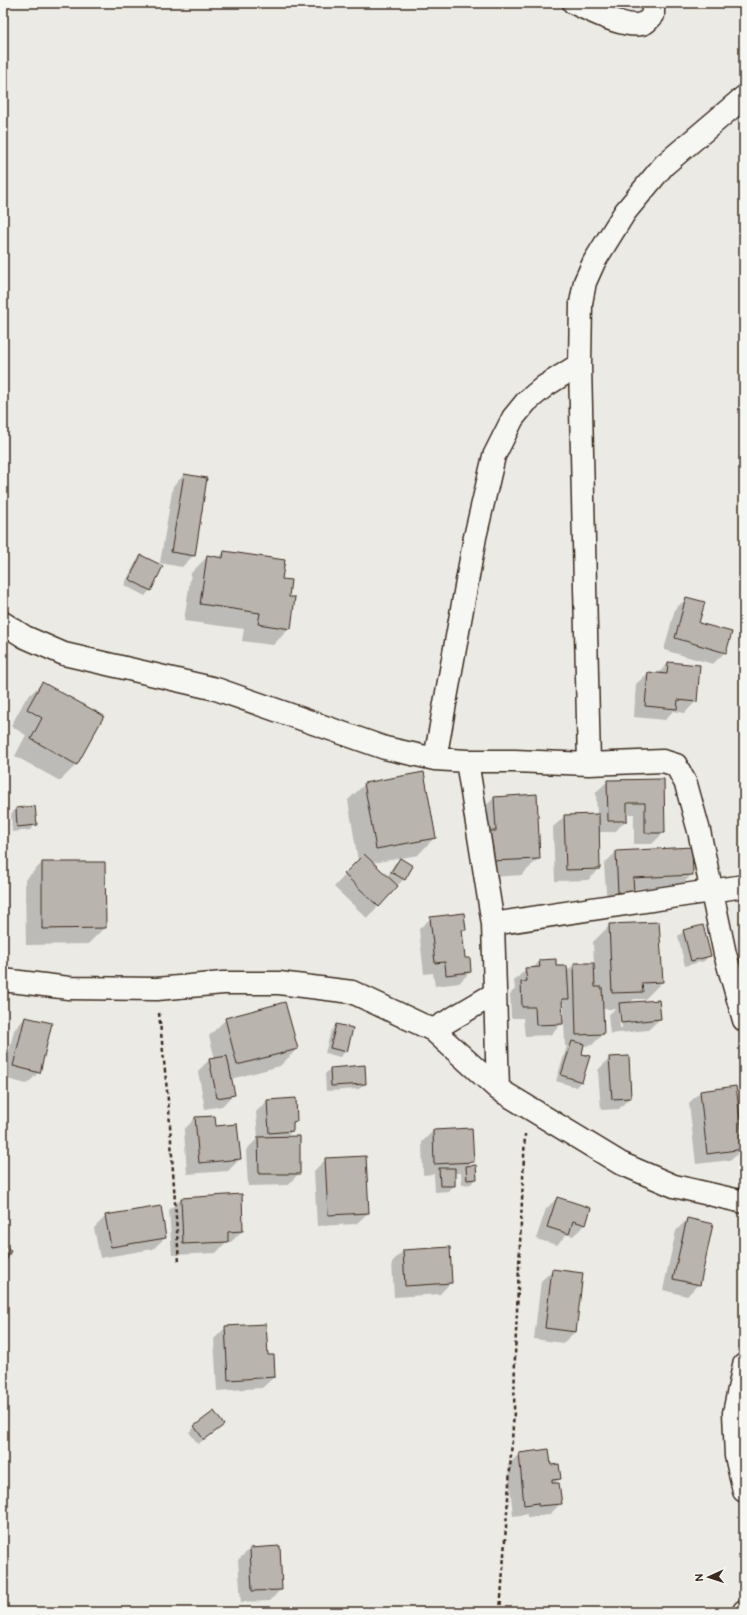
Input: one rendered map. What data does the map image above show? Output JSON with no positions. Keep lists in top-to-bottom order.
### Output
{
  "north": "left"
}
